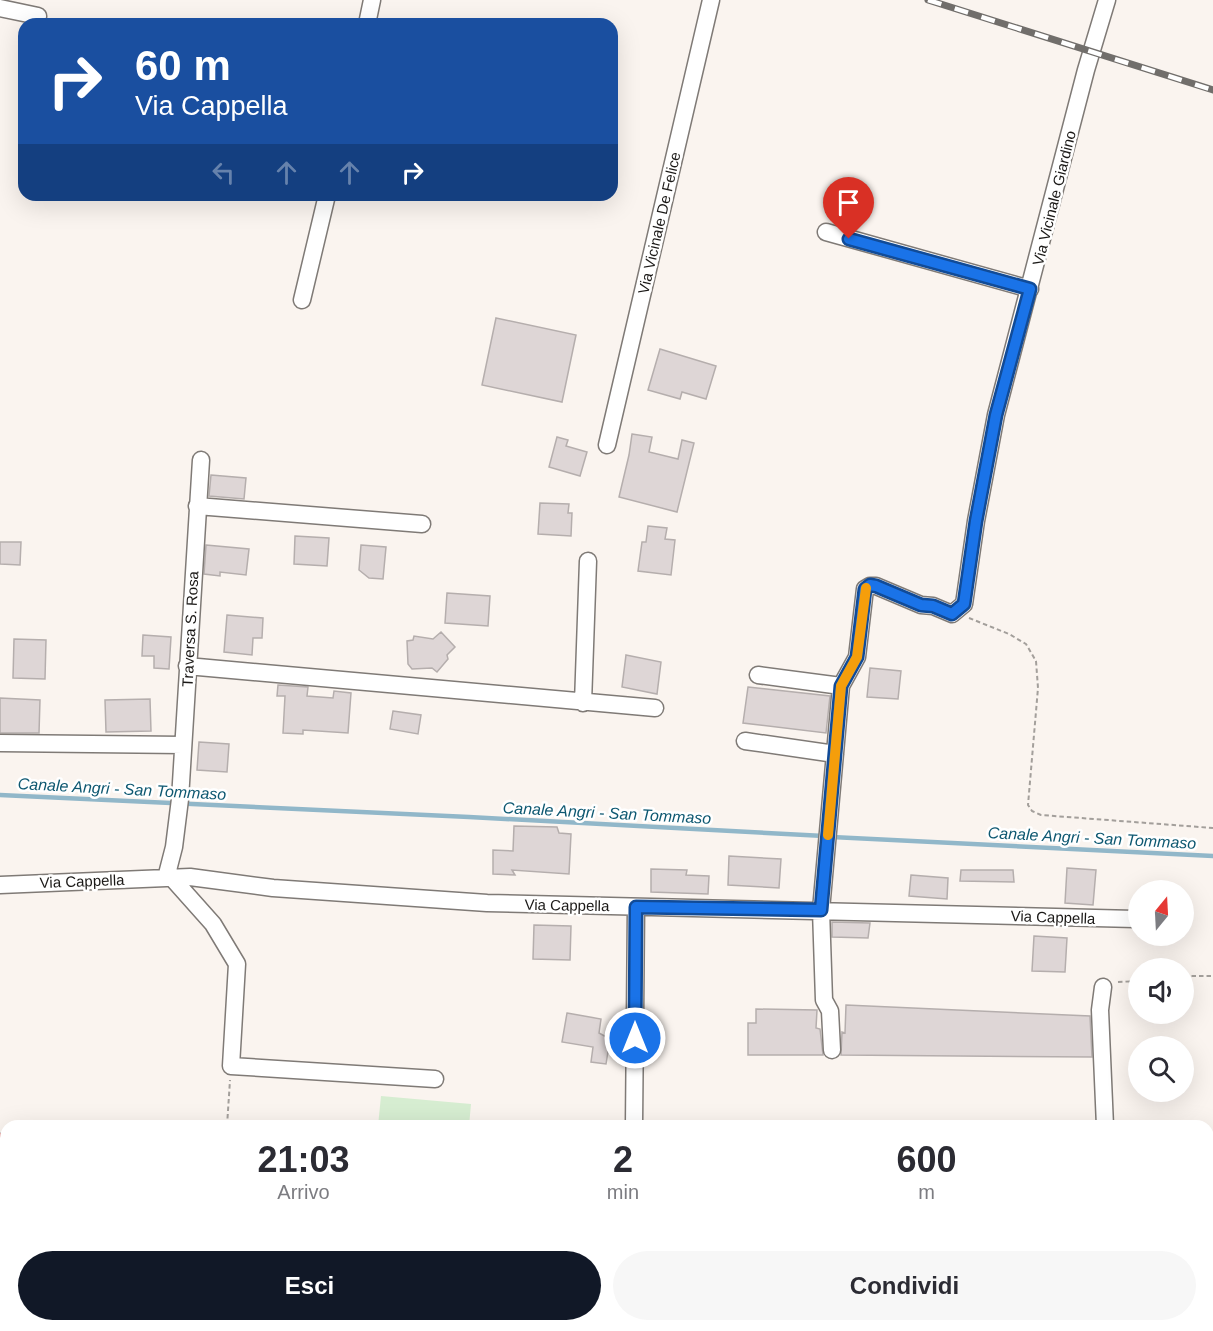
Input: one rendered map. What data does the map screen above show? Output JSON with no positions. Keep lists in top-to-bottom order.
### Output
{
  "streets": {
    "street": [
      "Via Vicinale Giardino",
      "Via Vicinale De Felice",
      "Traversa S. Rosa",
      "Via Cappella"
    ]
  },
  "crossings": [
    ["Traversa S. Rosa", "Via Cappella"]
  ],
  "water": ["Canale Angri - San Tommaso"],
  "north": "top",
  "page": {
    "turn": ["60 m", "Via Cappella"],
    "eta": [
      "21:03",
      "Arrivo",
      "2",
      "min",
      "600",
      "m"
    ],
    "buttons": ["Esci", "Condividi"]
  }
}
